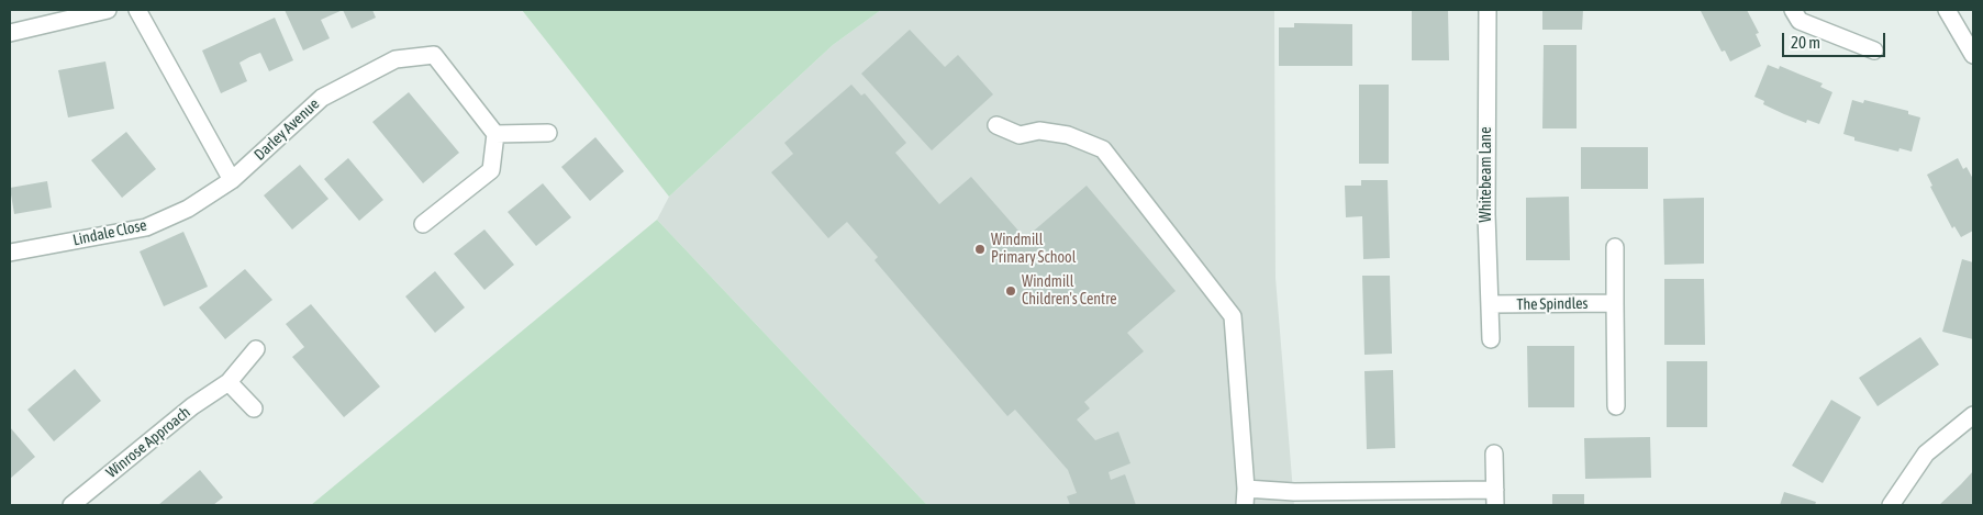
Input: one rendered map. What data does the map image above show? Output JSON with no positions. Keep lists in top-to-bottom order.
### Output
{
  "streets": {
    "street": [
      "Darley Avenue",
      "Whitebeam Lane",
      "Lindale Close",
      "The Spindles",
      "Winrose Approach"
    ]
  },
  "crossings": [
    ["Darley Avenue", "Lindale Close"],
    ["Whitebeam Lane", "The Spindles"]
  ],
  "places": ["Windmill Primary School", "Windmill Children's Centre"],
  "scale_bar": "20 m"
}
